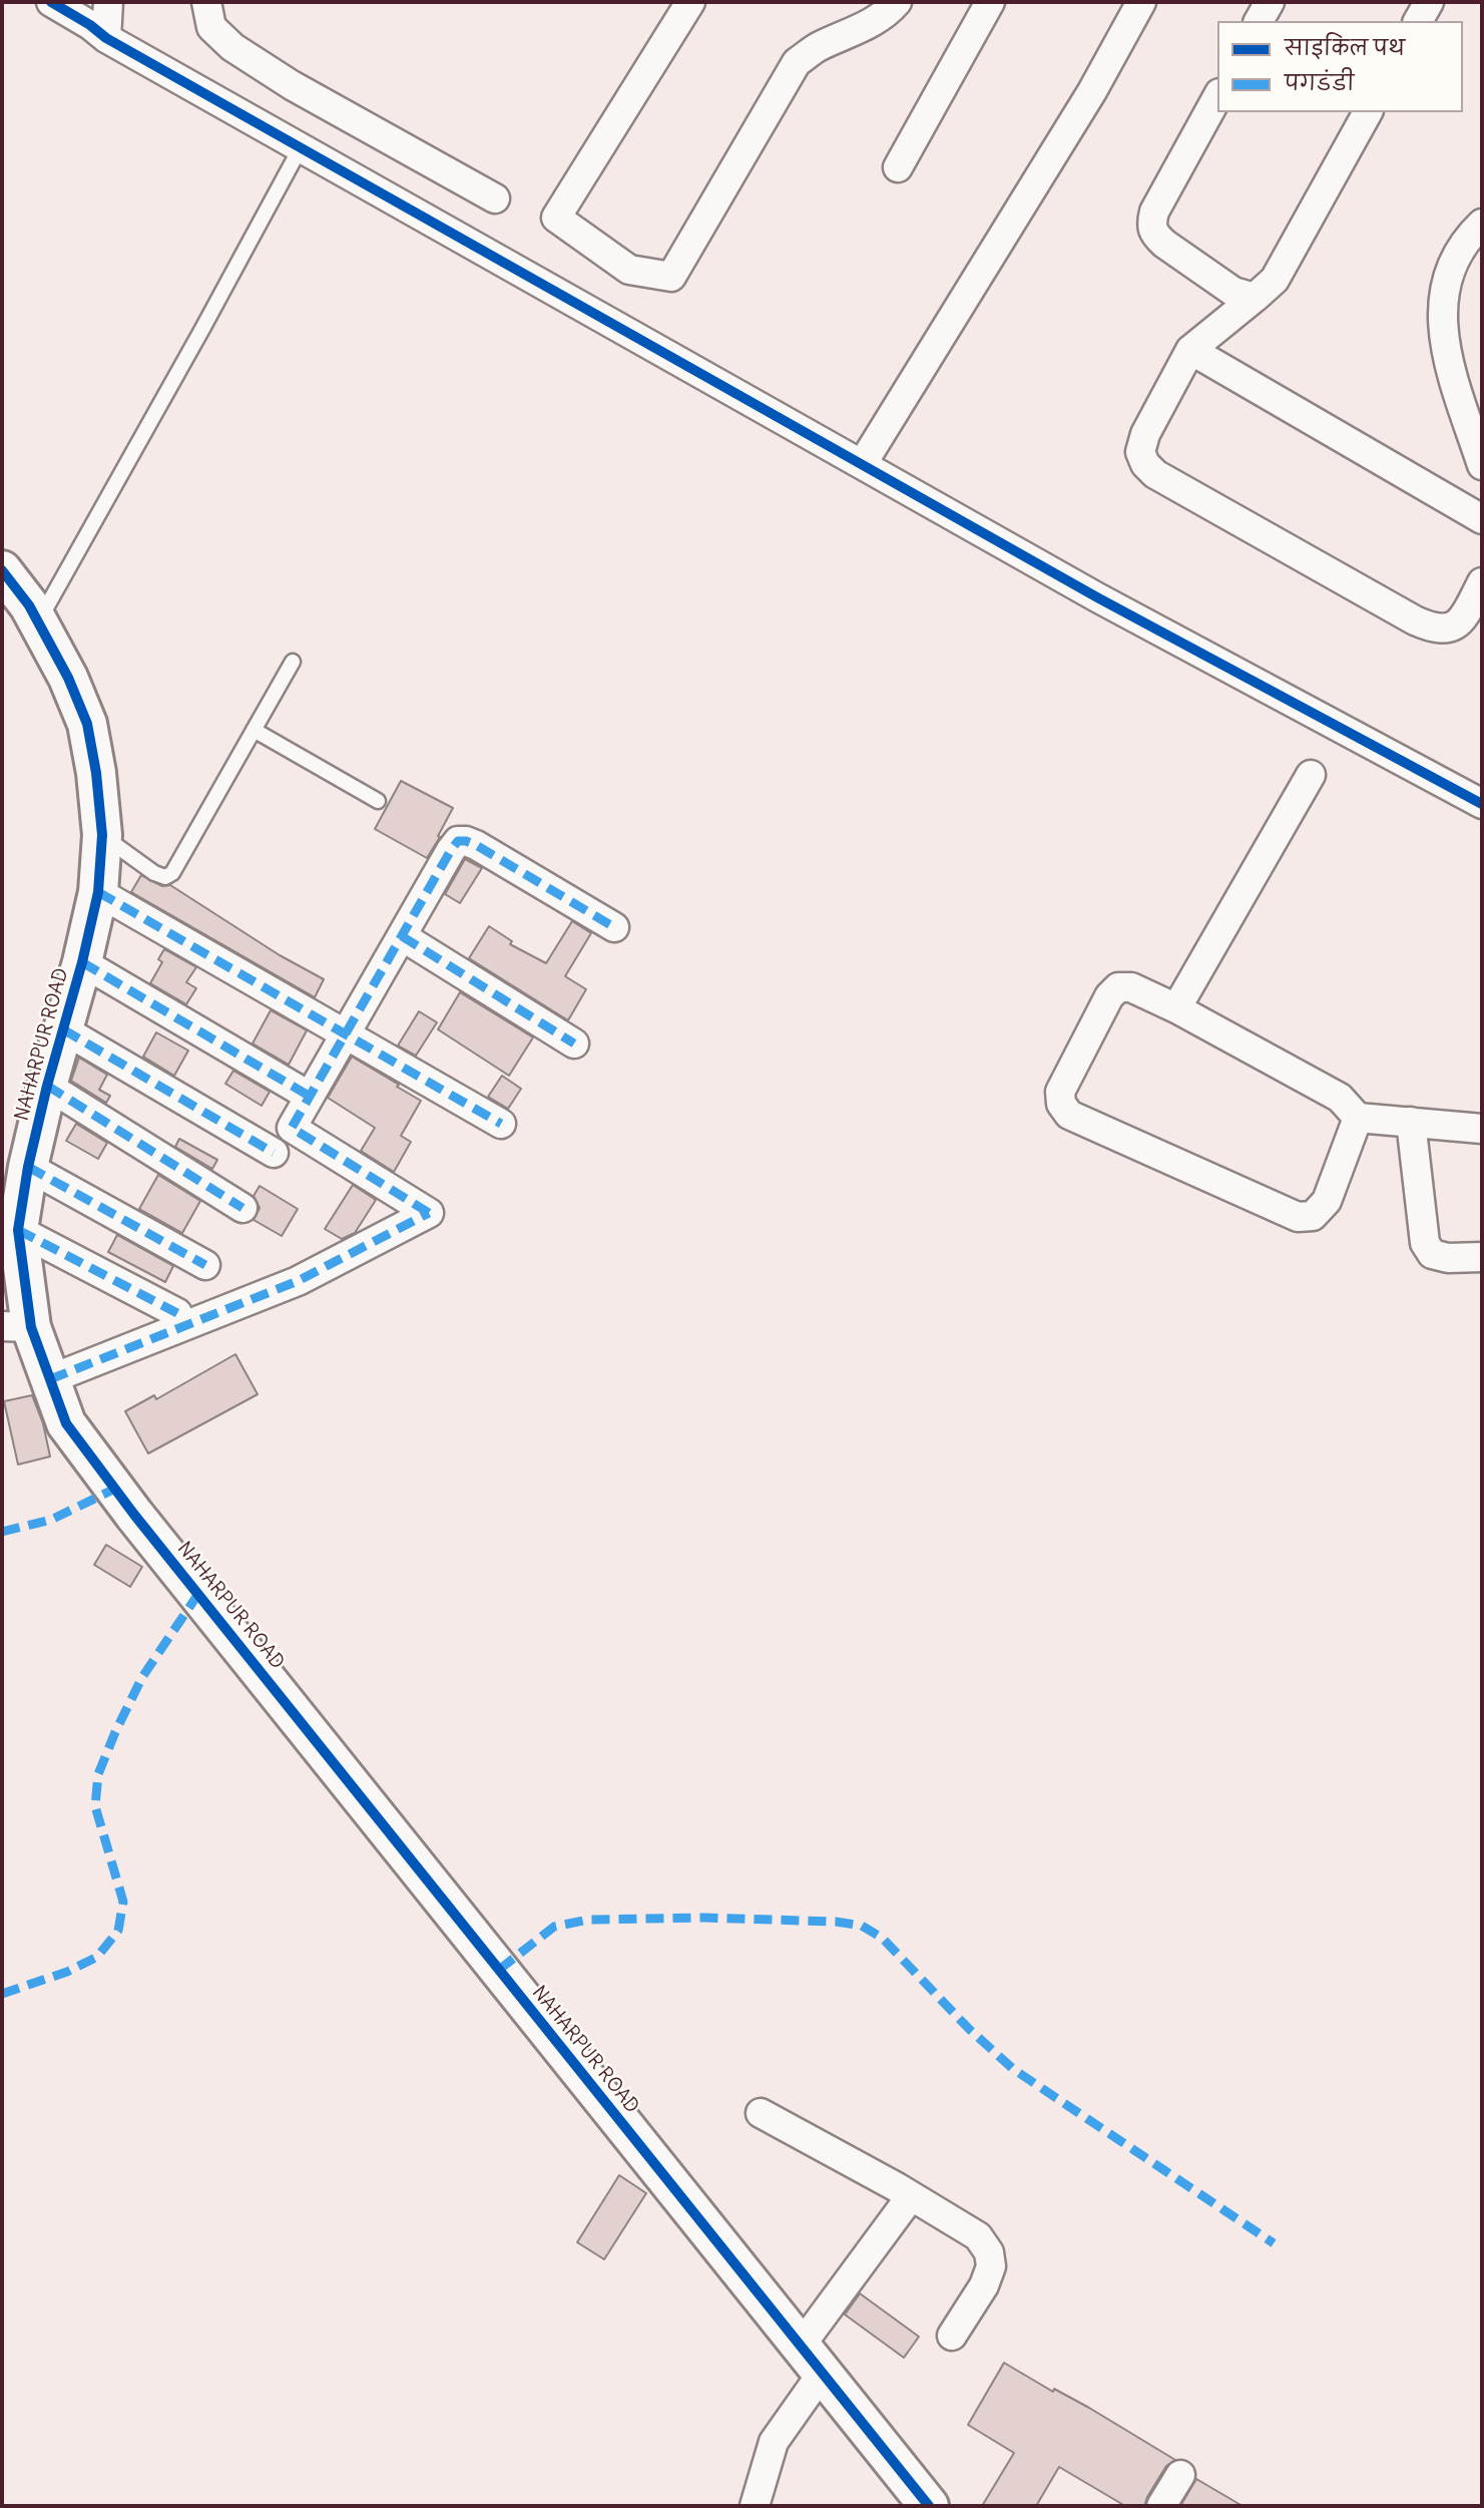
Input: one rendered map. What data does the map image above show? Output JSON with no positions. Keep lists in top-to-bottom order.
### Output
{
  "streets": {
    "street": ["NAHARPUR ROAD"]
  },
  "legend": ["साइकिल पथ", "पगडंडी"]
}
